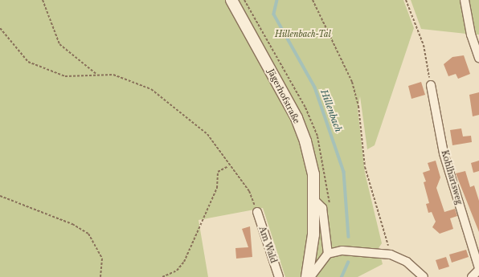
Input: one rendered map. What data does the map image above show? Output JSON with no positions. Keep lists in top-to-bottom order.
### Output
{
  "streets": {
    "main road": ["Jägerhofstraße"],
    "street": ["Kohlhartsweg", "Am Wald"]
  },
  "water": ["Hillenbach"],
  "parks": ["Hillenbach-Tal"]
}
